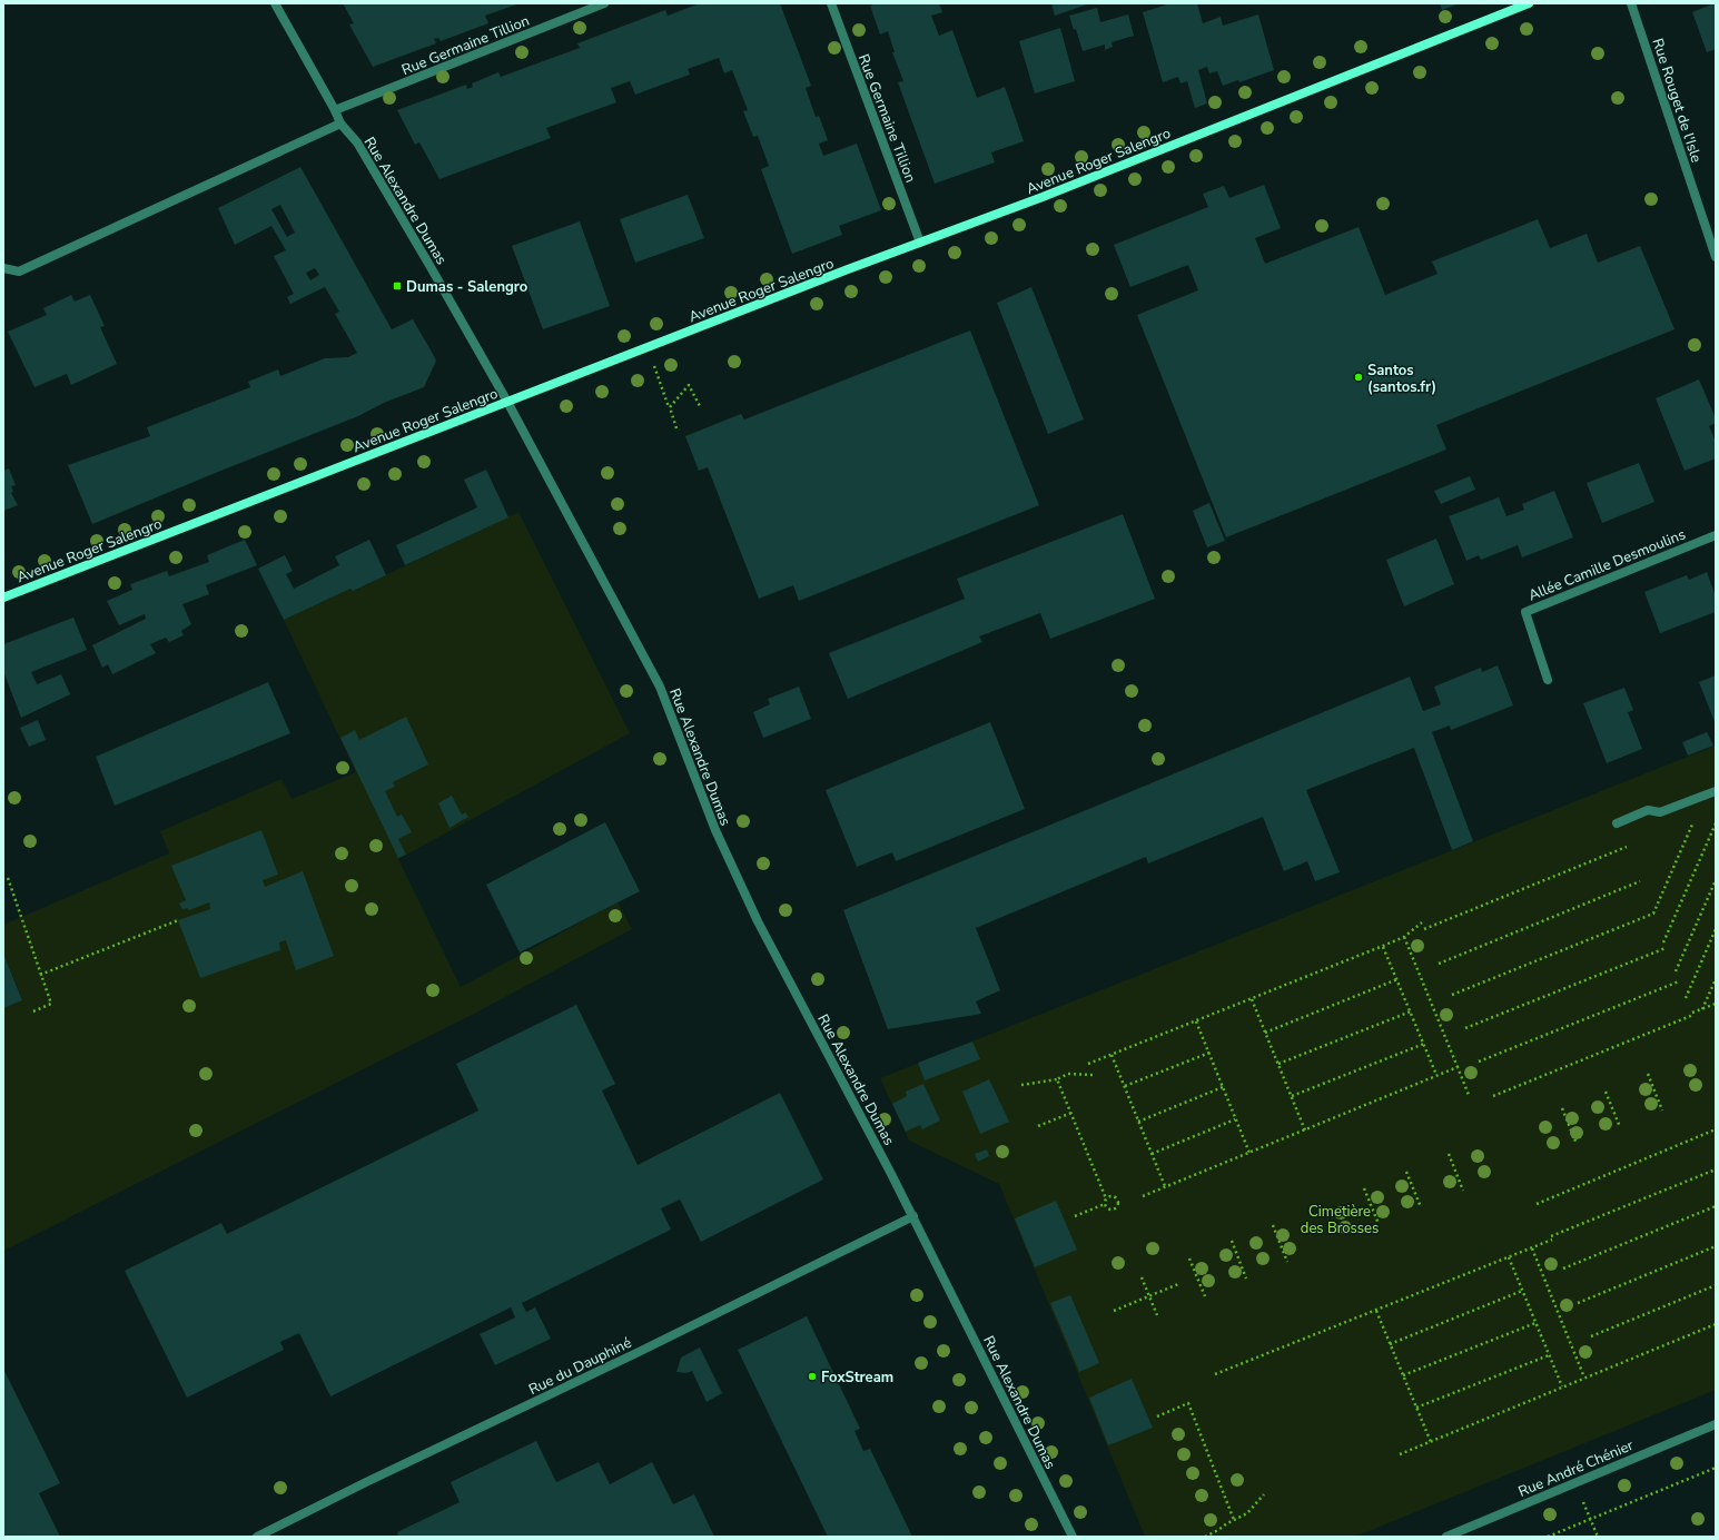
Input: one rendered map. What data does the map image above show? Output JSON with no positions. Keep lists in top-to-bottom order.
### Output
{
  "streets": {
    "street": [
      "Rue Germaine Tillion",
      "Rue Rouget de l'Isle",
      "Avenue Roger Salengro",
      "Rue Alexandre Dumas",
      "Allée Camille Desmoulins",
      "Rue du Dauphiné",
      "Rue André Chénier"
    ]
  },
  "crossings": [
    ["Rue Germaine Tillion", "Avenue Roger Salengro"],
    ["Rue Germaine Tillion", "Rue Alexandre Dumas"],
    ["Avenue Roger Salengro", "Rue Alexandre Dumas"],
    ["Rue Alexandre Dumas", "Rue du Dauphiné"]
  ],
  "parks": ["Cimetière des Brosses"],
  "places": {
    "transit": ["Dumas - Salengro"],
    "other": ["Santos (santos.fr)", "FoxStream"]
  }
}
